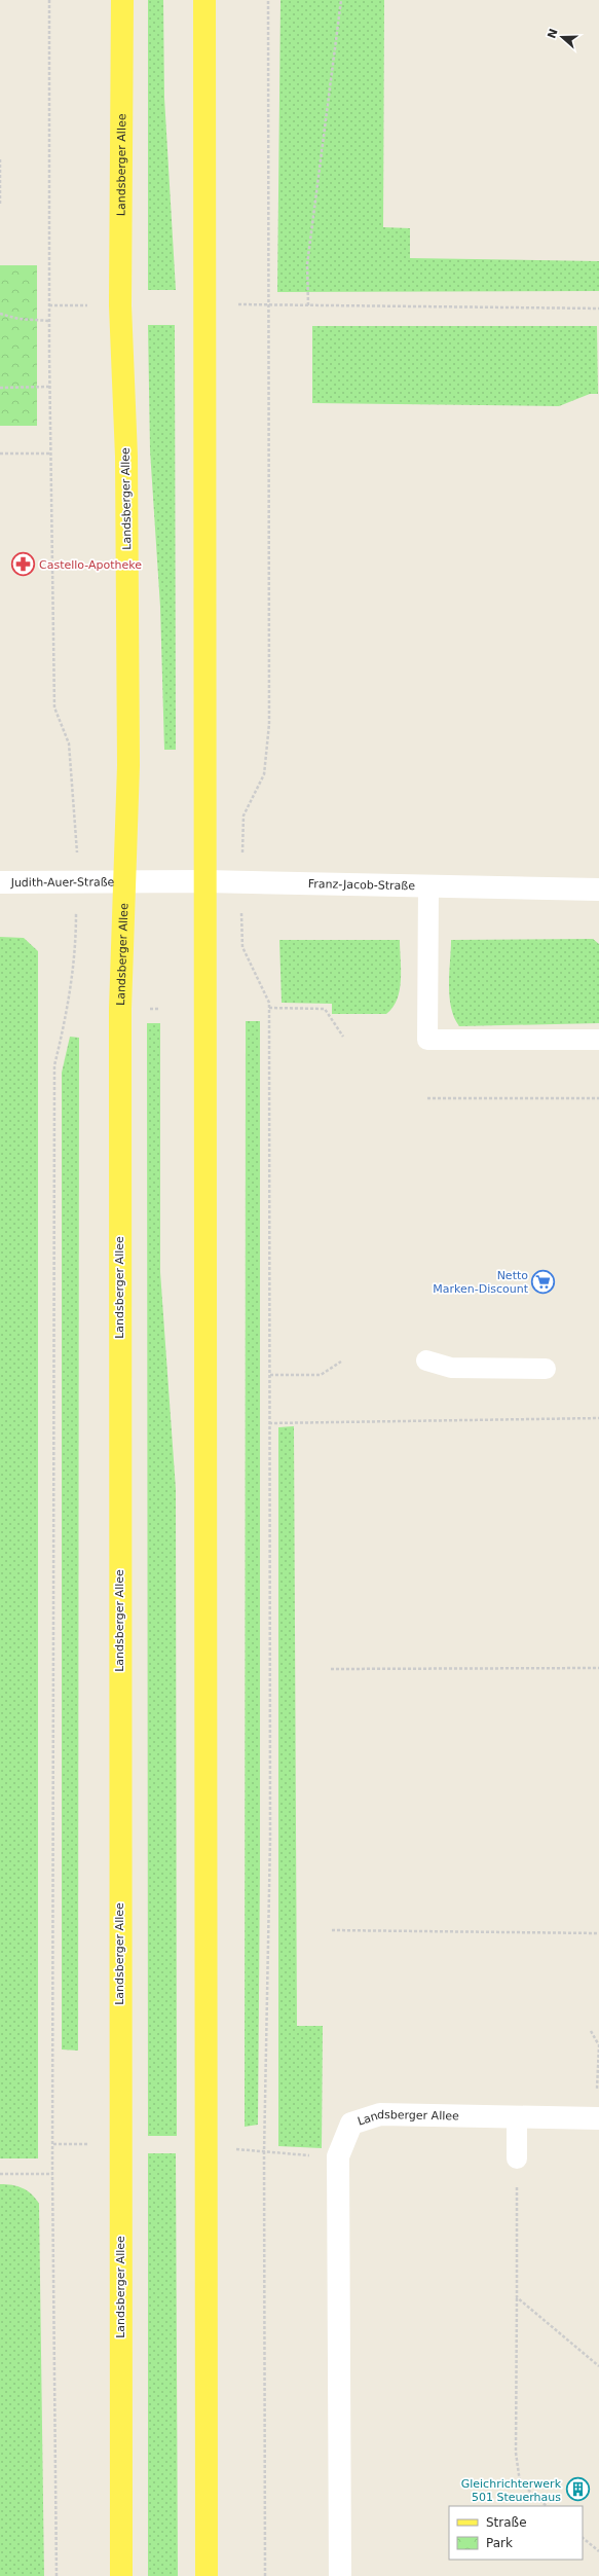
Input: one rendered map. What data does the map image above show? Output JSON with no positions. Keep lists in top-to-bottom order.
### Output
{
  "streets": {
    "main road": ["Landsberger Allee"],
    "street": ["Judith-Auer-Straße", "Franz-Jacob-Straße"]
  },
  "crossings": [
    ["Landsberger Allee", "Judith-Auer-Straße"],
    ["Landsberger Allee", "Franz-Jacob-Straße"],
    ["Judith-Auer-Straße", "Franz-Jacob-Straße"]
  ],
  "places": {
    "pharmacy": ["Castello-Apotheke"],
    "supermarket": ["Netto Marken-Discount"],
    "building": ["Gleichrichterwerk 501 Steuerhaus"]
  },
  "legend": ["Straße", "Park"],
  "north": "left"
}
